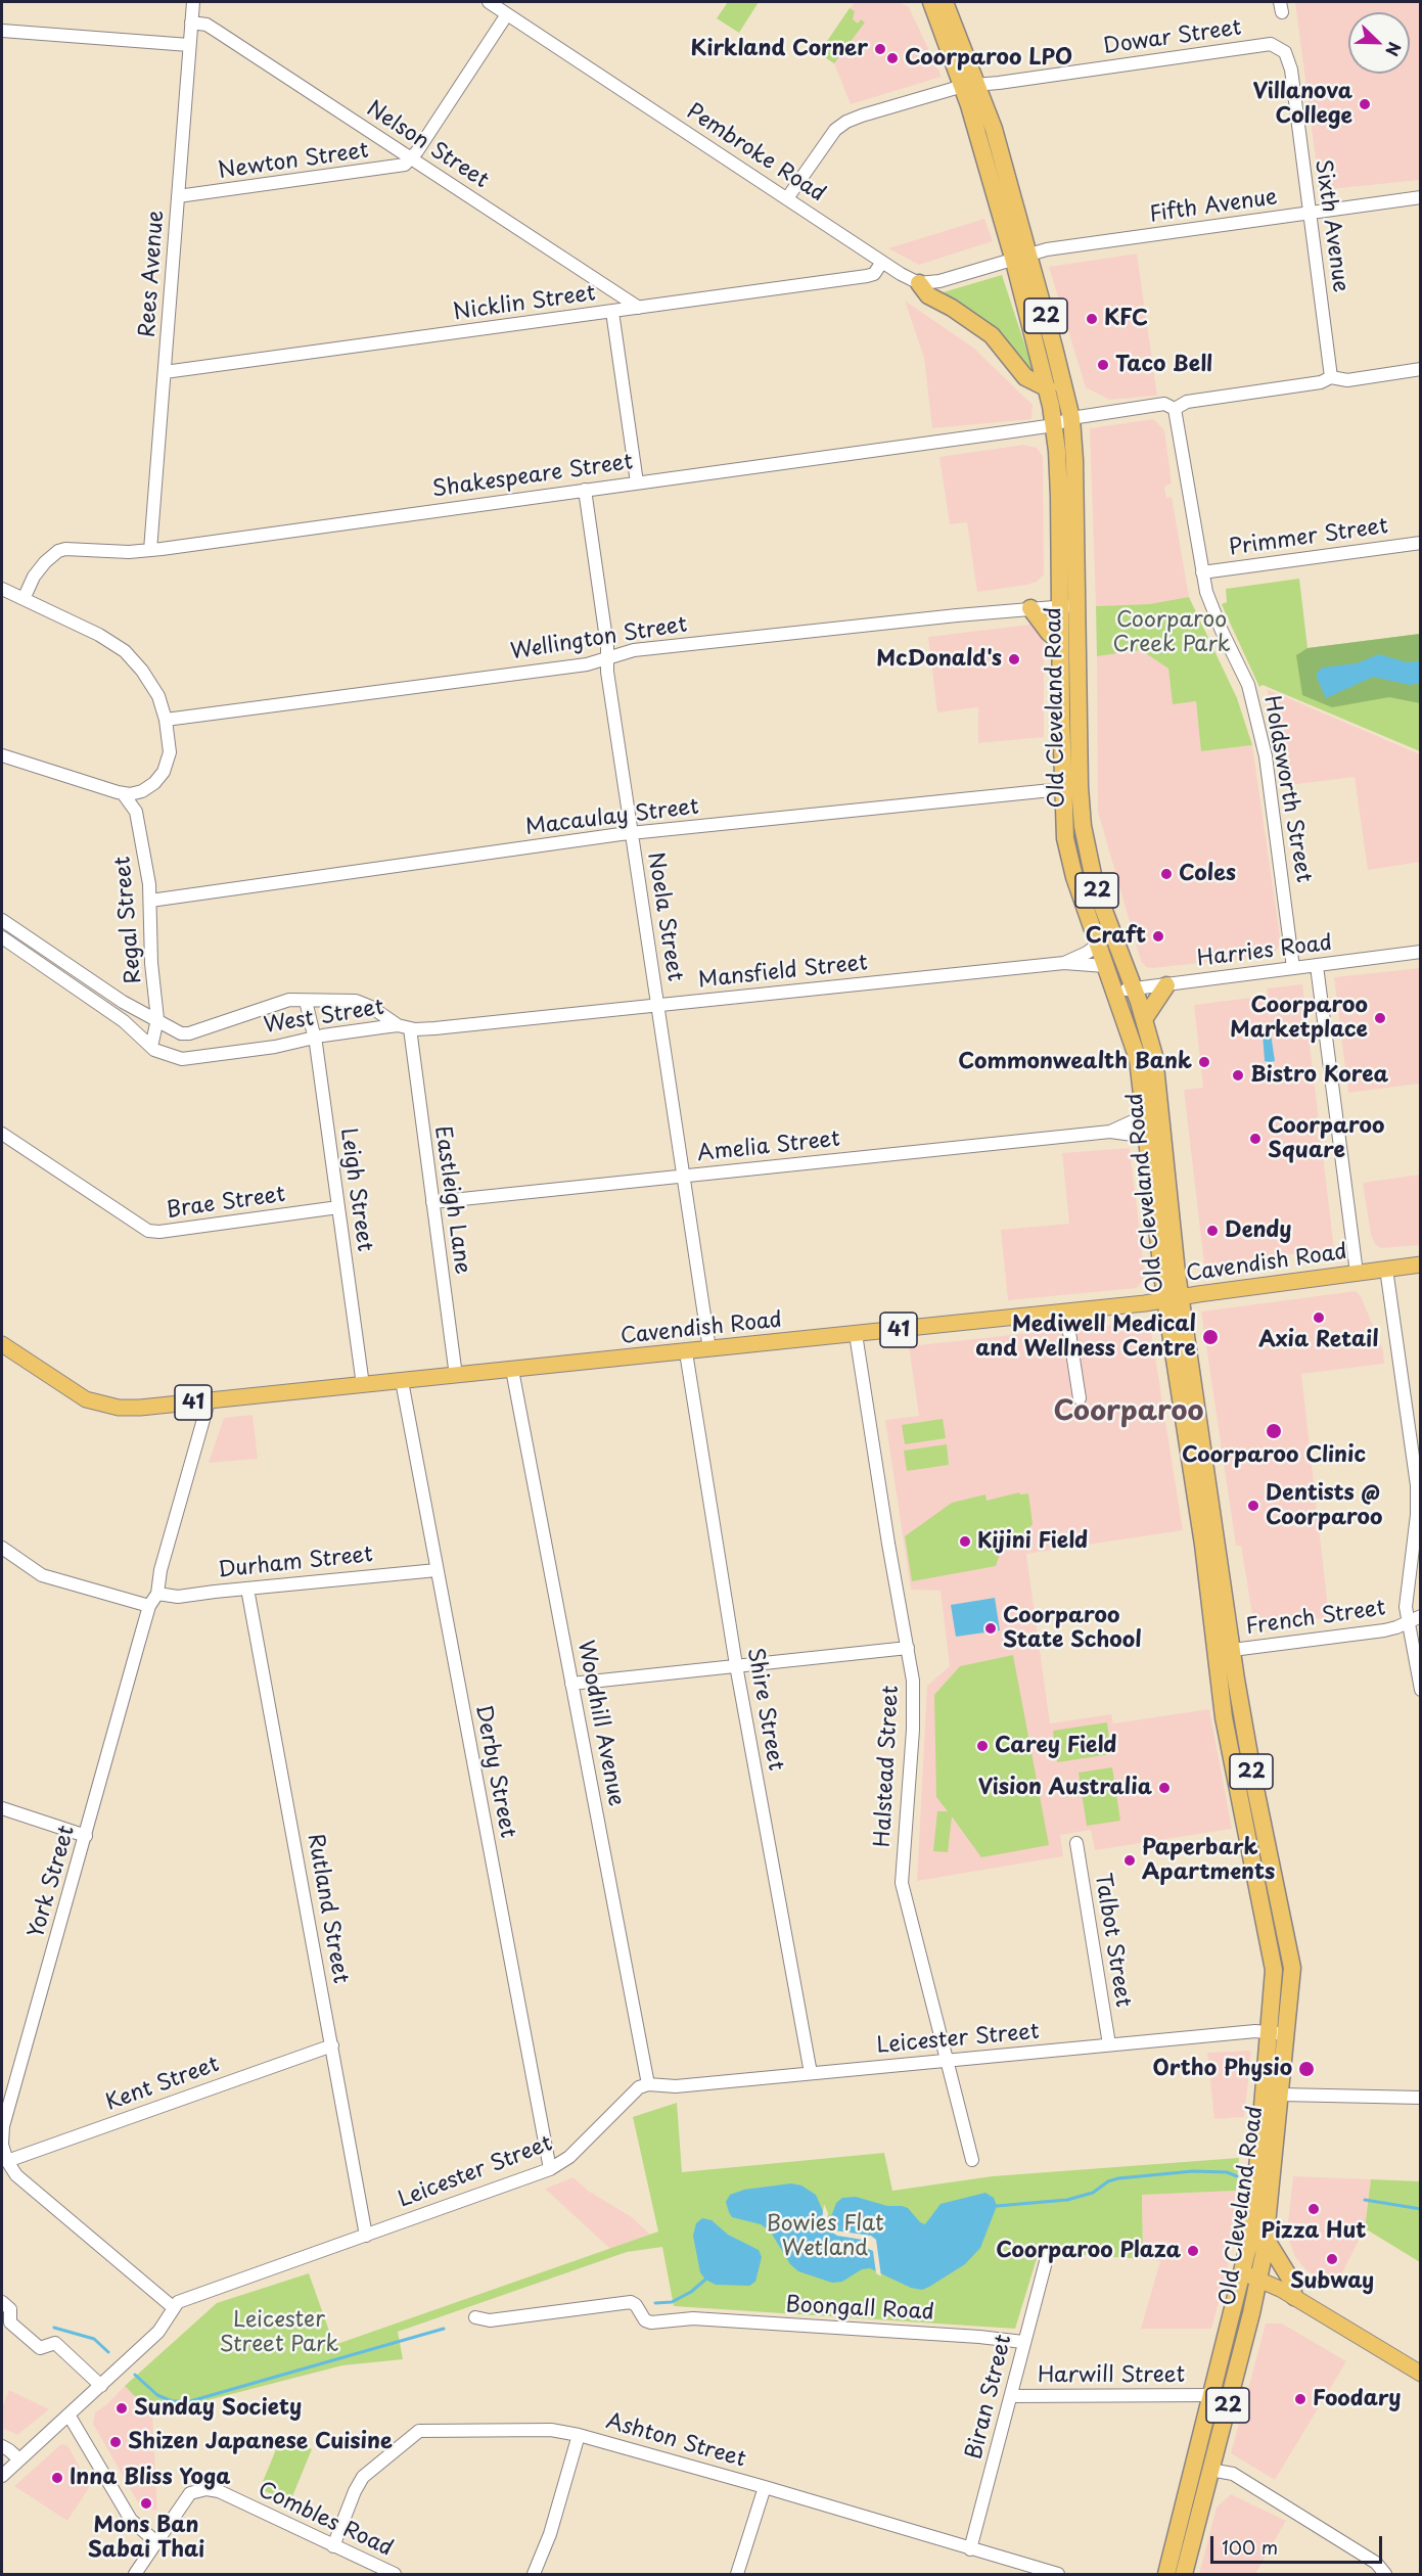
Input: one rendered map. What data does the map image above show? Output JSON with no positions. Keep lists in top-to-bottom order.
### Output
{
  "streets": {
    "highway": ["22", "Old Cleveland Road"],
    "main road": ["Cavendish Road", "41"],
    "street": [
      "Dowar Street",
      "Nelson Street",
      "Pembroke Road",
      "Newton Street",
      "Fifth Avenue",
      "Sixth Avenue",
      "Rees Avenue",
      "Nicklin Street",
      "Shakespeare Street",
      "Primmer Street",
      "Wellington Street",
      "Holdsworth Street",
      "Macaulay Street",
      "Noela Street",
      "Regal Street",
      "Harries Road",
      "Mansfield Street",
      "West Street",
      "Amelia Street",
      "Leigh Street",
      "Eastleigh Lane",
      "Brae Street",
      "Durham Street",
      "French Street",
      "Shire Street",
      "Woodhill Avenue",
      "Halstead Street",
      "Derby Street",
      "York Street",
      "Rutland Street",
      "Talbot Street",
      "Leicester Street",
      "Kent Street",
      "Boongall Road",
      "Harwill Street",
      "Biran Street",
      "Ashton Street",
      "Combles Road"
    ]
  },
  "crossings": [
    ["Dowar Street", "Pembroke Road"],
    ["Dowar Street", "Sixth Avenue"],
    ["Dowar Street", "Old Cleveland Road"],
    ["Nelson Street", "Newton Street"],
    ["Nelson Street", "Rees Avenue"],
    ["Nelson Street", "Nicklin Street"],
    ["Pembroke Road", "Nicklin Street"],
    ["Newton Street", "Rees Avenue"],
    ["Fifth Avenue", "Sixth Avenue"],
    ["Fifth Avenue", "Old Cleveland Road"],
    ["Rees Avenue", "Nicklin Street"],
    ["Rees Avenue", "Shakespeare Street"],
    ["Shakespeare Street", "Old Cleveland Road"],
    ["Shakespeare Street", "Holdsworth Street"],
    ["Shakespeare Street", "Noela Street"],
    ["Primmer Street", "Holdsworth Street"],
    ["Wellington Street", "Old Cleveland Road"],
    ["Wellington Street", "Noela Street"],
    ["Old Cleveland Road", "Macaulay Street"],
    ["Old Cleveland Road", "Harries Road"],
    ["Old Cleveland Road", "Mansfield Street"],
    ["Old Cleveland Road", "Amelia Street"],
    ["Old Cleveland Road", "Cavendish Road"],
    ["Old Cleveland Road", "French Street"],
    ["Old Cleveland Road", "Leicester Street"],
    ["Old Cleveland Road", "Harwill Street"],
    ["Holdsworth Street", "Harries Road"],
    ["Macaulay Street", "Noela Street"],
    ["Macaulay Street", "Regal Street"],
    ["Noela Street", "Mansfield Street"],
    ["Noela Street", "Amelia Street"],
    ["Noela Street", "Cavendish Road"],
    ["Regal Street", "West Street"],
    ["Mansfield Street", "West Street"],
    ["Mansfield Street", "Eastleigh Lane"],
    ["West Street", "Leigh Street"],
    ["West Street", "Eastleigh Lane"],
    ["Amelia Street", "Eastleigh Lane"],
    ["Leigh Street", "Brae Street"],
    ["Leigh Street", "Cavendish Road"],
    ["Eastleigh Lane", "Cavendish Road"],
    ["Cavendish Road", "Shire Street"],
    ["Cavendish Road", "Woodhill Avenue"],
    ["Cavendish Road", "Halstead Street"],
    ["Cavendish Road", "Derby Street"],
    ["Cavendish Road", "York Street"],
    ["Durham Street", "Derby Street"],
    ["Durham Street", "York Street"],
    ["Durham Street", "Rutland Street"],
    ["Shire Street", "Leicester Street"],
    ["Woodhill Avenue", "Leicester Street"],
    ["Halstead Street", "Leicester Street"],
    ["Derby Street", "Leicester Street"],
    ["York Street", "Kent Street"],
    ["Rutland Street", "Leicester Street"],
    ["Rutland Street", "Kent Street"],
    ["Talbot Street", "Leicester Street"],
    ["Boongall Road", "Biran Street"],
    ["Harwill Street", "Biran Street"],
    ["Biran Street", "Ashton Street"],
    ["Ashton Street", "Combles Road"]
  ],
  "districts": ["Coorparoo"],
  "parks": ["Coorparoo Creek Park", "Bowies Flat Wetland", "Leicester Street Park"],
  "places": [
    "Kirkland Corner",
    "Coorparoo LPO",
    "Villanova College",
    "KFC",
    "Taco Bell",
    "McDonald's",
    "Coles",
    "Craft",
    "Coorparoo Marketplace",
    "Commonwealth Bank",
    "Bistro Korea",
    "Coorparoo Square",
    "Dendy",
    "Axia Retail",
    "Mediwell Medical and Wellness Centre",
    "Coorparoo Clinic",
    "Dentists @ Coorparoo",
    "Kijini Field",
    "Coorparoo State School",
    "Carey Field",
    "Vision Australia",
    "Paperbark Apartments",
    "Ortho Physio",
    "Pizza Hut",
    "Coorparoo Plaza",
    "Subway",
    "Foodary",
    "Sunday Society",
    "Shizen Japanese Cuisine",
    "Inna Bliss Yoga",
    "Mons Ban Sabai Thai"
  ],
  "scale_bar": "100 m",
  "north": "bottom right"
}
